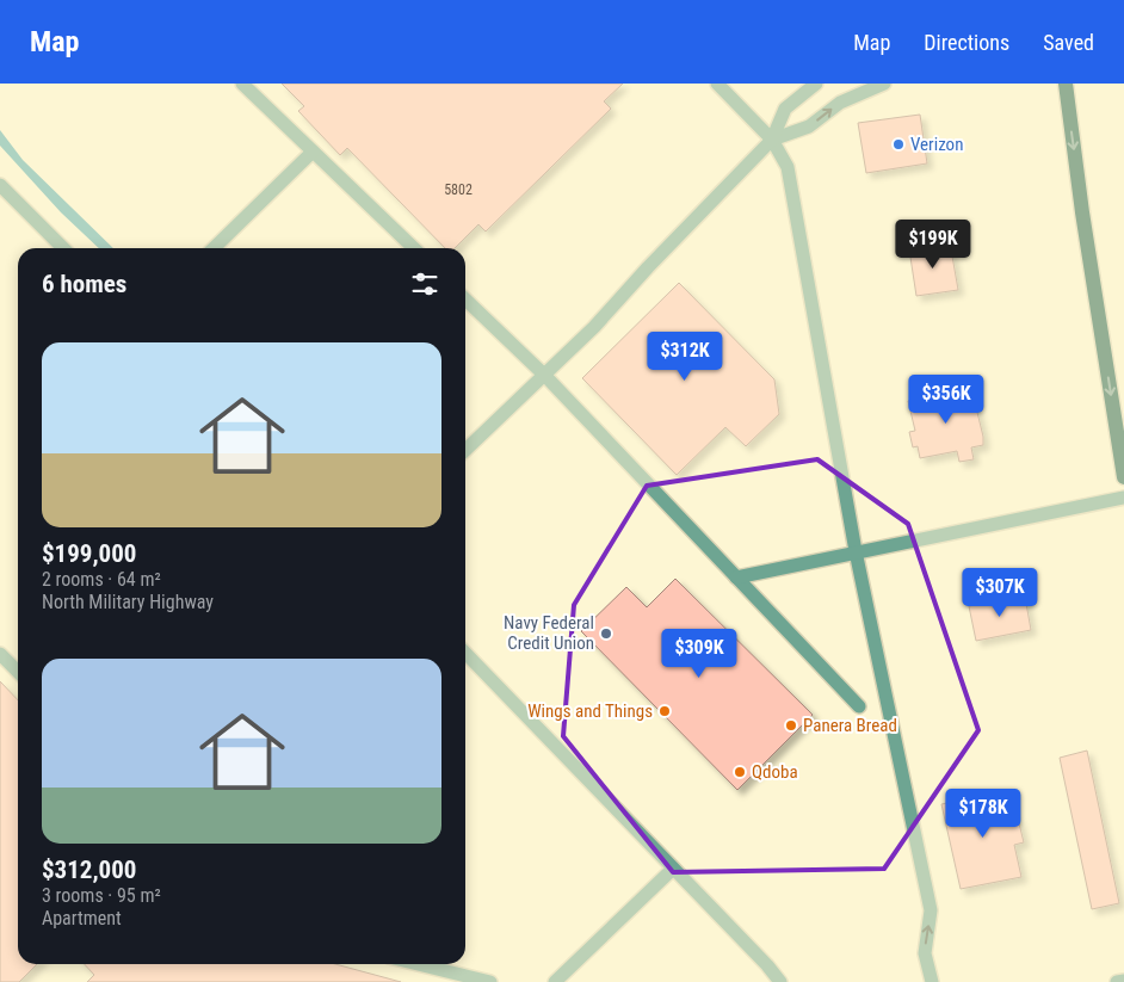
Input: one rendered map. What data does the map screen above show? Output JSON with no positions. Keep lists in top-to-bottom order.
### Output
{
  "places": [
    "Verizon",
    "Navy Federal Credit Union",
    "Wings and Things",
    "Panera Bread",
    "Qdoba"
  ],
  "house_numbers": ["5802"],
  "page": {
    "header": "Map",
    "nav": ["Map", "Directions", "Saved"],
    "price": [
      "$199K",
      "$312K",
      "$356K",
      "$307K",
      "$309K",
      "$178K"
    ],
    "heading": "6 homes",
    "list": [
      {
        "name": "$199,000",
        "note": "2 rooms · 64 m² · North Military Highway"
      },
      {
        "name": "$312,000",
        "note": "3 rooms · 95 m² · Apartment"
      }
    ]
  }
}
